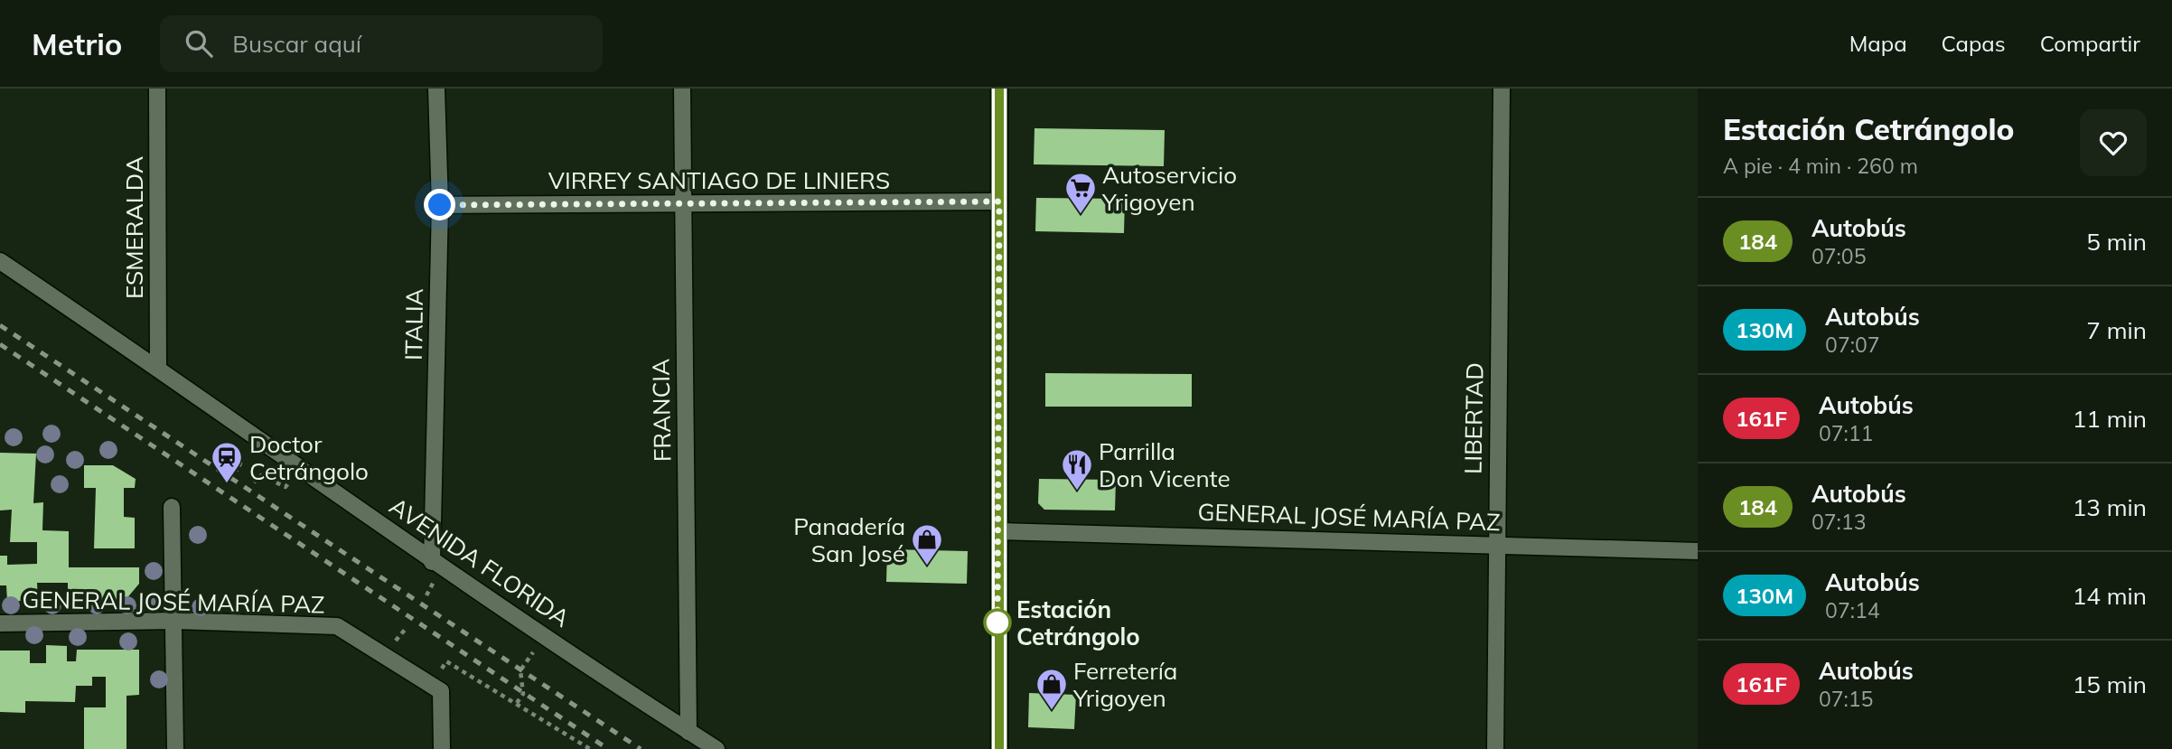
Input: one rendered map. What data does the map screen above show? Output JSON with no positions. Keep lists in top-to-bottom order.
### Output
{
  "streets": {
    "street": [
      "VIRREY SANTIAGO DE LINIERS",
      "ESMERALDA",
      "ITALIA",
      "FRANCIA",
      "LIBERTAD",
      "GENERAL JOSÉ MARÍA PAZ",
      "AVENIDA FLORIDA"
    ]
  },
  "crossings": [
    ["VIRREY SANTIAGO DE LINIERS", "ITALIA"],
    ["VIRREY SANTIAGO DE LINIERS", "FRANCIA"],
    ["ESMERALDA", "AVENIDA FLORIDA"],
    ["ITALIA", "AVENIDA FLORIDA"],
    ["FRANCIA", "AVENIDA FLORIDA"],
    ["LIBERTAD", "GENERAL JOSÉ MARÍA PAZ"]
  ],
  "places": {
    "supermarket": ["Autoservicio Yrigoyen"],
    "station": ["Doctor Cetrángolo"],
    "restaurant": ["Parrilla Don Vicente"],
    "shop": ["Panadería San José", "Ferretería Yrigoyen"],
    "other": ["Estación Cetrángolo"]
  },
  "lines": ["bus line 184"],
  "page": {
    "header": "Metrio",
    "search": "Buscar aquí",
    "nav": ["Mapa", "Capas", "Compartir"],
    "heading": ["Estación Cetrángolo", "A pie · 4 min · 260 m"],
    "list": [
      {
        "mark": "184",
        "name": "Autobús",
        "note": "07:05",
        "value": "5 min"
      },
      {
        "mark": "130M",
        "name": "Autobús",
        "note": "07:07",
        "value": "7 min"
      },
      {
        "mark": "161F",
        "name": "Autobús",
        "note": "07:11",
        "value": "11 min"
      },
      {
        "mark": "184",
        "name": "Autobús",
        "note": "07:13",
        "value": "13 min"
      },
      {
        "mark": "130M",
        "name": "Autobús",
        "note": "07:14",
        "value": "14 min"
      },
      {
        "mark": "161F",
        "name": "Autobús",
        "note": "07:15",
        "value": "15 min"
      }
    ]
  }
}
